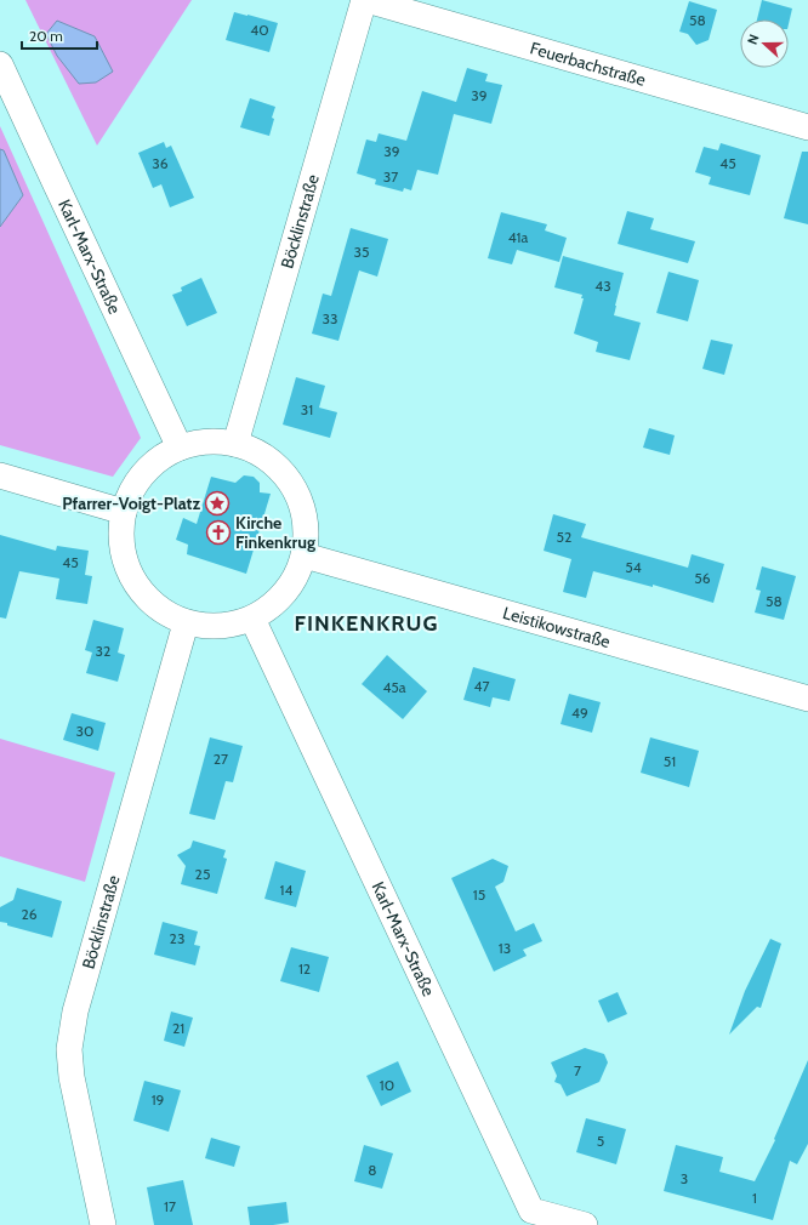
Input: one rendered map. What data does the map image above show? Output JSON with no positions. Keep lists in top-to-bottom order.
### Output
{
  "streets": {
    "street": [
      "Feuerbachstraße",
      "Böcklinstraße",
      "Karl-Marx-Straße",
      "Leistikowstraße"
    ]
  },
  "crossings": [
    ["Feuerbachstraße", "Böcklinstraße"]
  ],
  "districts": ["FINKENKRUG"],
  "places": {
    "place": ["Pfarrer-Voigt-Platz"],
    "church": ["Kirche Finkenkrug"]
  },
  "house_numbers": [
    "58",
    "40",
    "39",
    "39",
    "36",
    "45",
    "37",
    "41a",
    "35",
    "43",
    "33",
    "31",
    "52",
    "45",
    "54",
    "56",
    "58",
    "32",
    "47",
    "45a",
    "49",
    "30",
    "27",
    "51",
    "25",
    "14",
    "15",
    "26",
    "23",
    "13",
    "12",
    "21",
    "7",
    "10",
    "19",
    "5",
    "8",
    "3",
    "1",
    "17"
  ],
  "scale_bar": "20 m",
  "north": "left"
}
